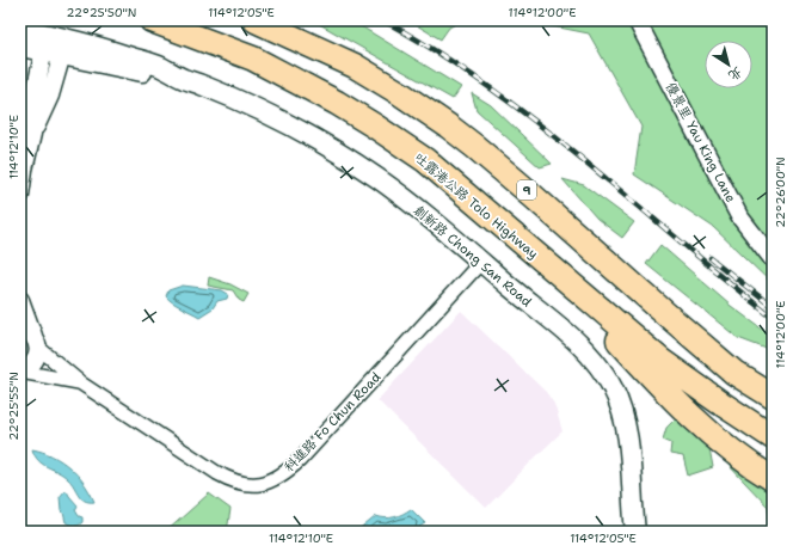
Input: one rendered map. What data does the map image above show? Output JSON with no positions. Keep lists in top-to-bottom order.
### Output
{
  "streets": {
    "highway": ["9", "吐露港公路 Tolo Highway"],
    "main road": ["創新路 Chong San Road"],
    "street": ["優景里 Yau King Lane", "科進路 Fo Chun Road"]
  },
  "crossings": [
    ["創新路 Chong San Road", "科進路 Fo Chun Road"]
  ],
  "north": "bottom right",
  "coordinates": [
    "22°25'50\"N",
    "114°12'05\"E",
    "114°12'00\"E",
    "114°12'10\"E",
    "22°26'00\"N",
    "22°25'55\"N"
  ]
}
